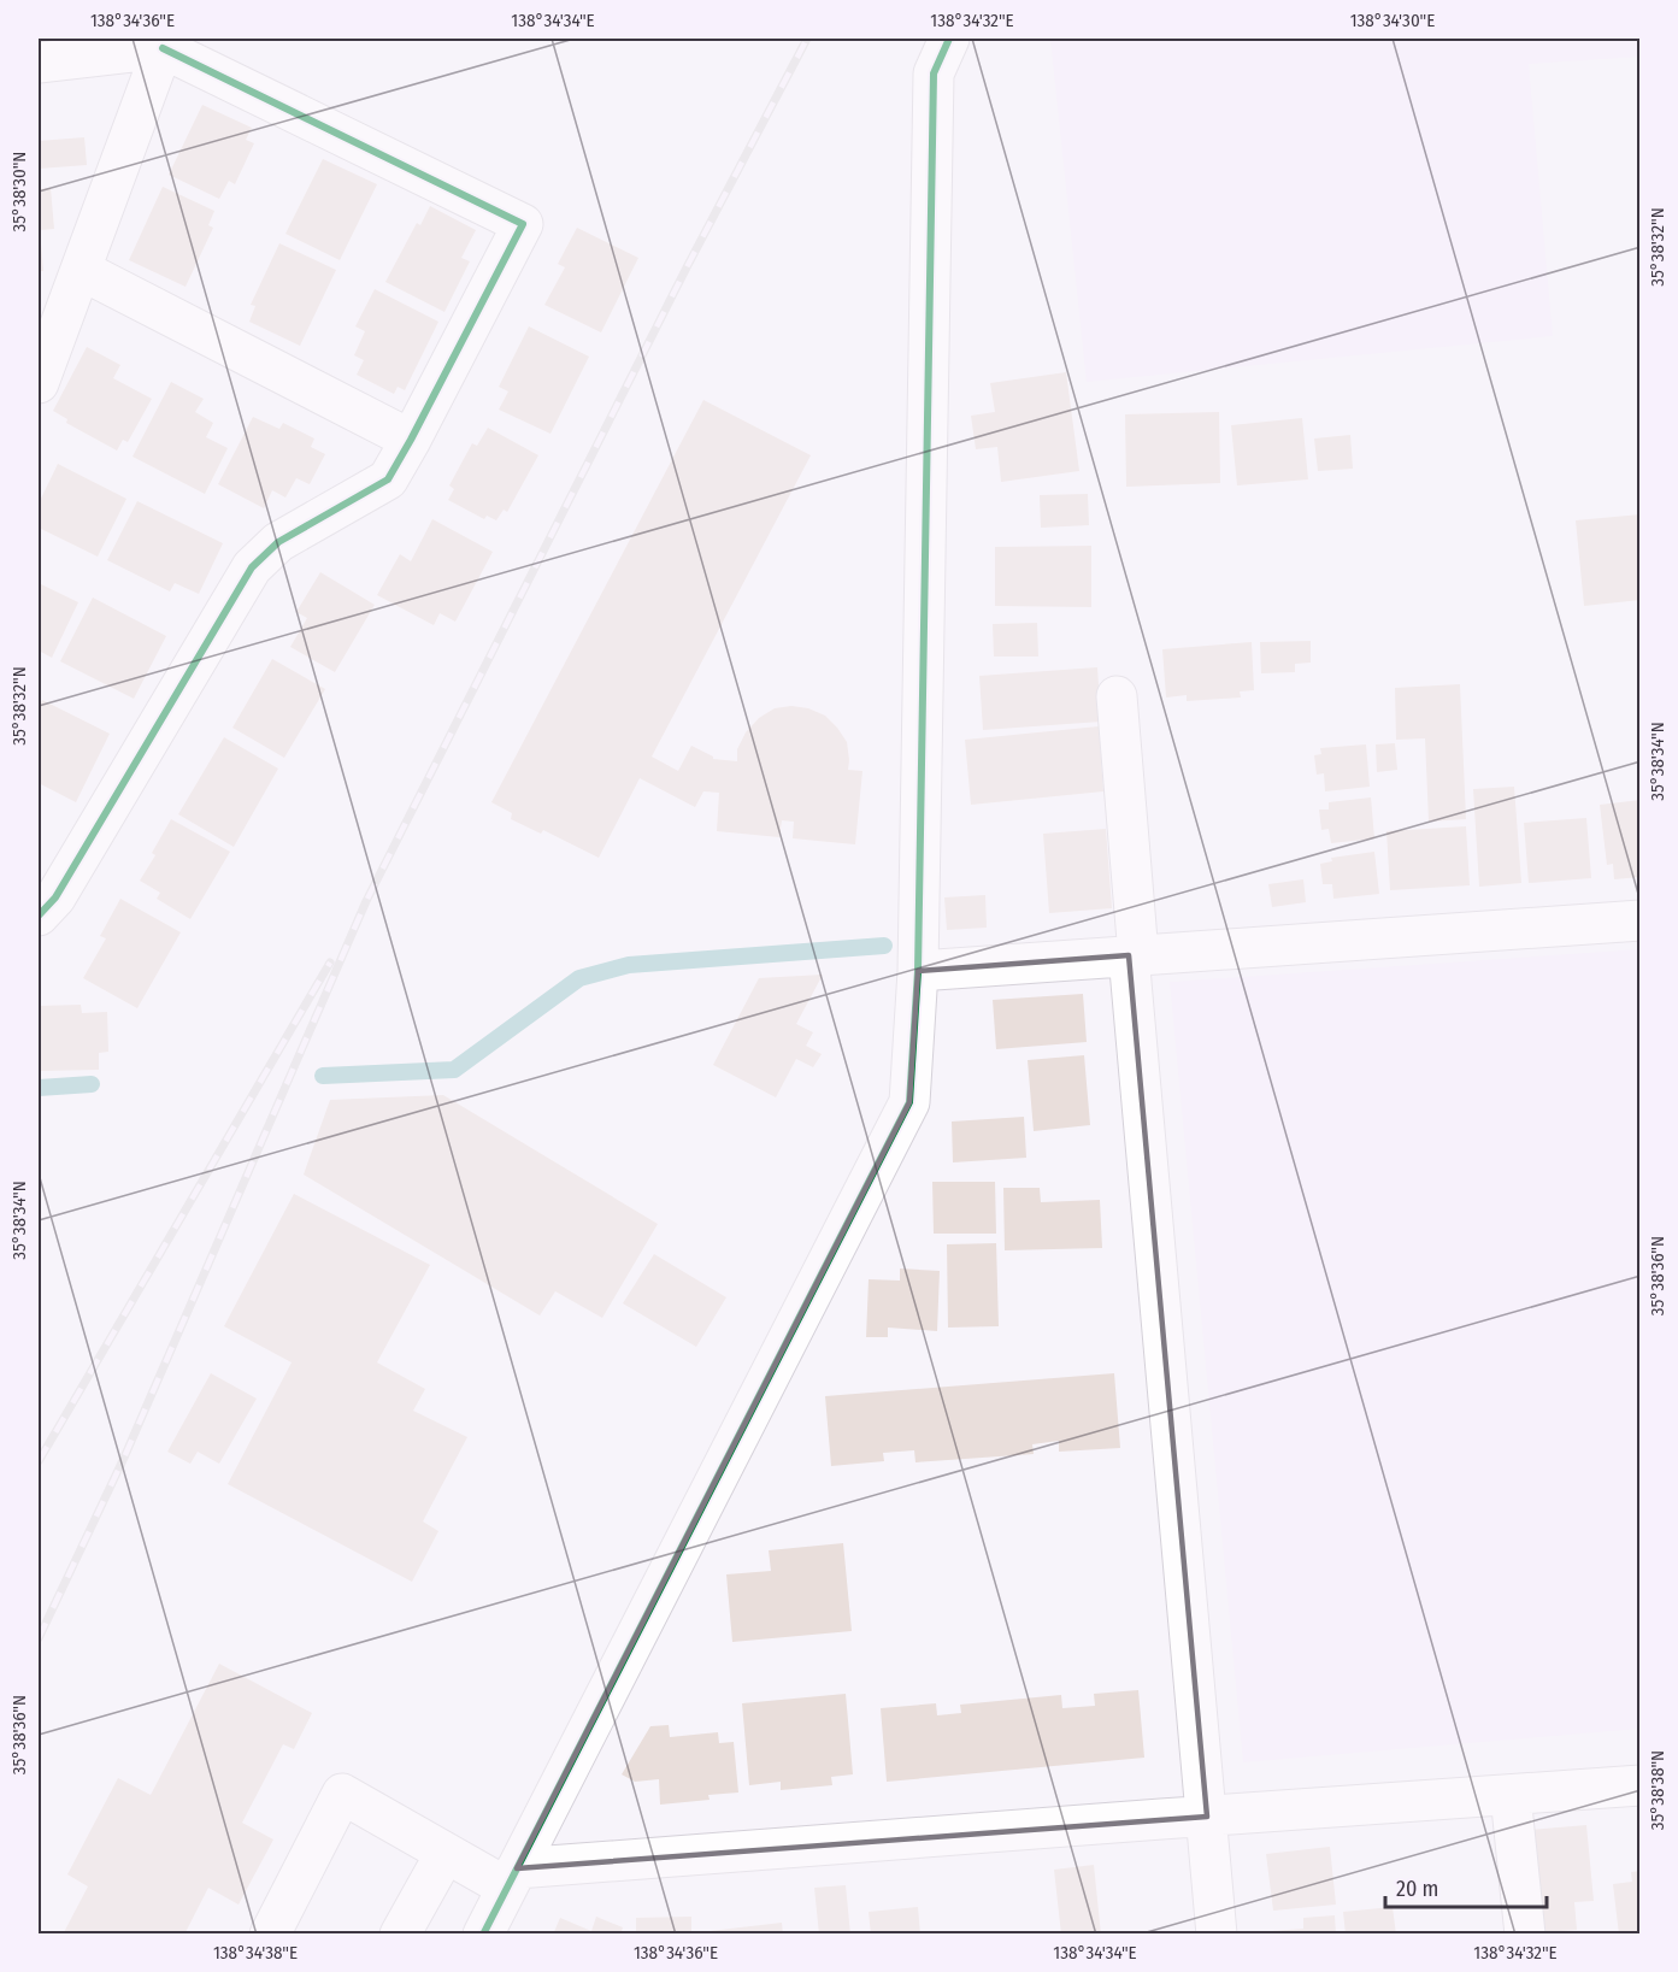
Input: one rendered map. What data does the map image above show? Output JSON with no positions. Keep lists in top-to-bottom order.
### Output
{
  "scale_bar": "20 m",
  "coordinates": [
    "138°34'36\"E",
    "138°34'34\"E",
    "138°34'32\"E",
    "138°34'30\"E",
    "35°38'30\"N",
    "35°38'32\"N",
    "35°38'34\"N",
    "35°38'36\"N",
    "35°38'38\"N",
    "138°34'38\"E"
  ]
}
